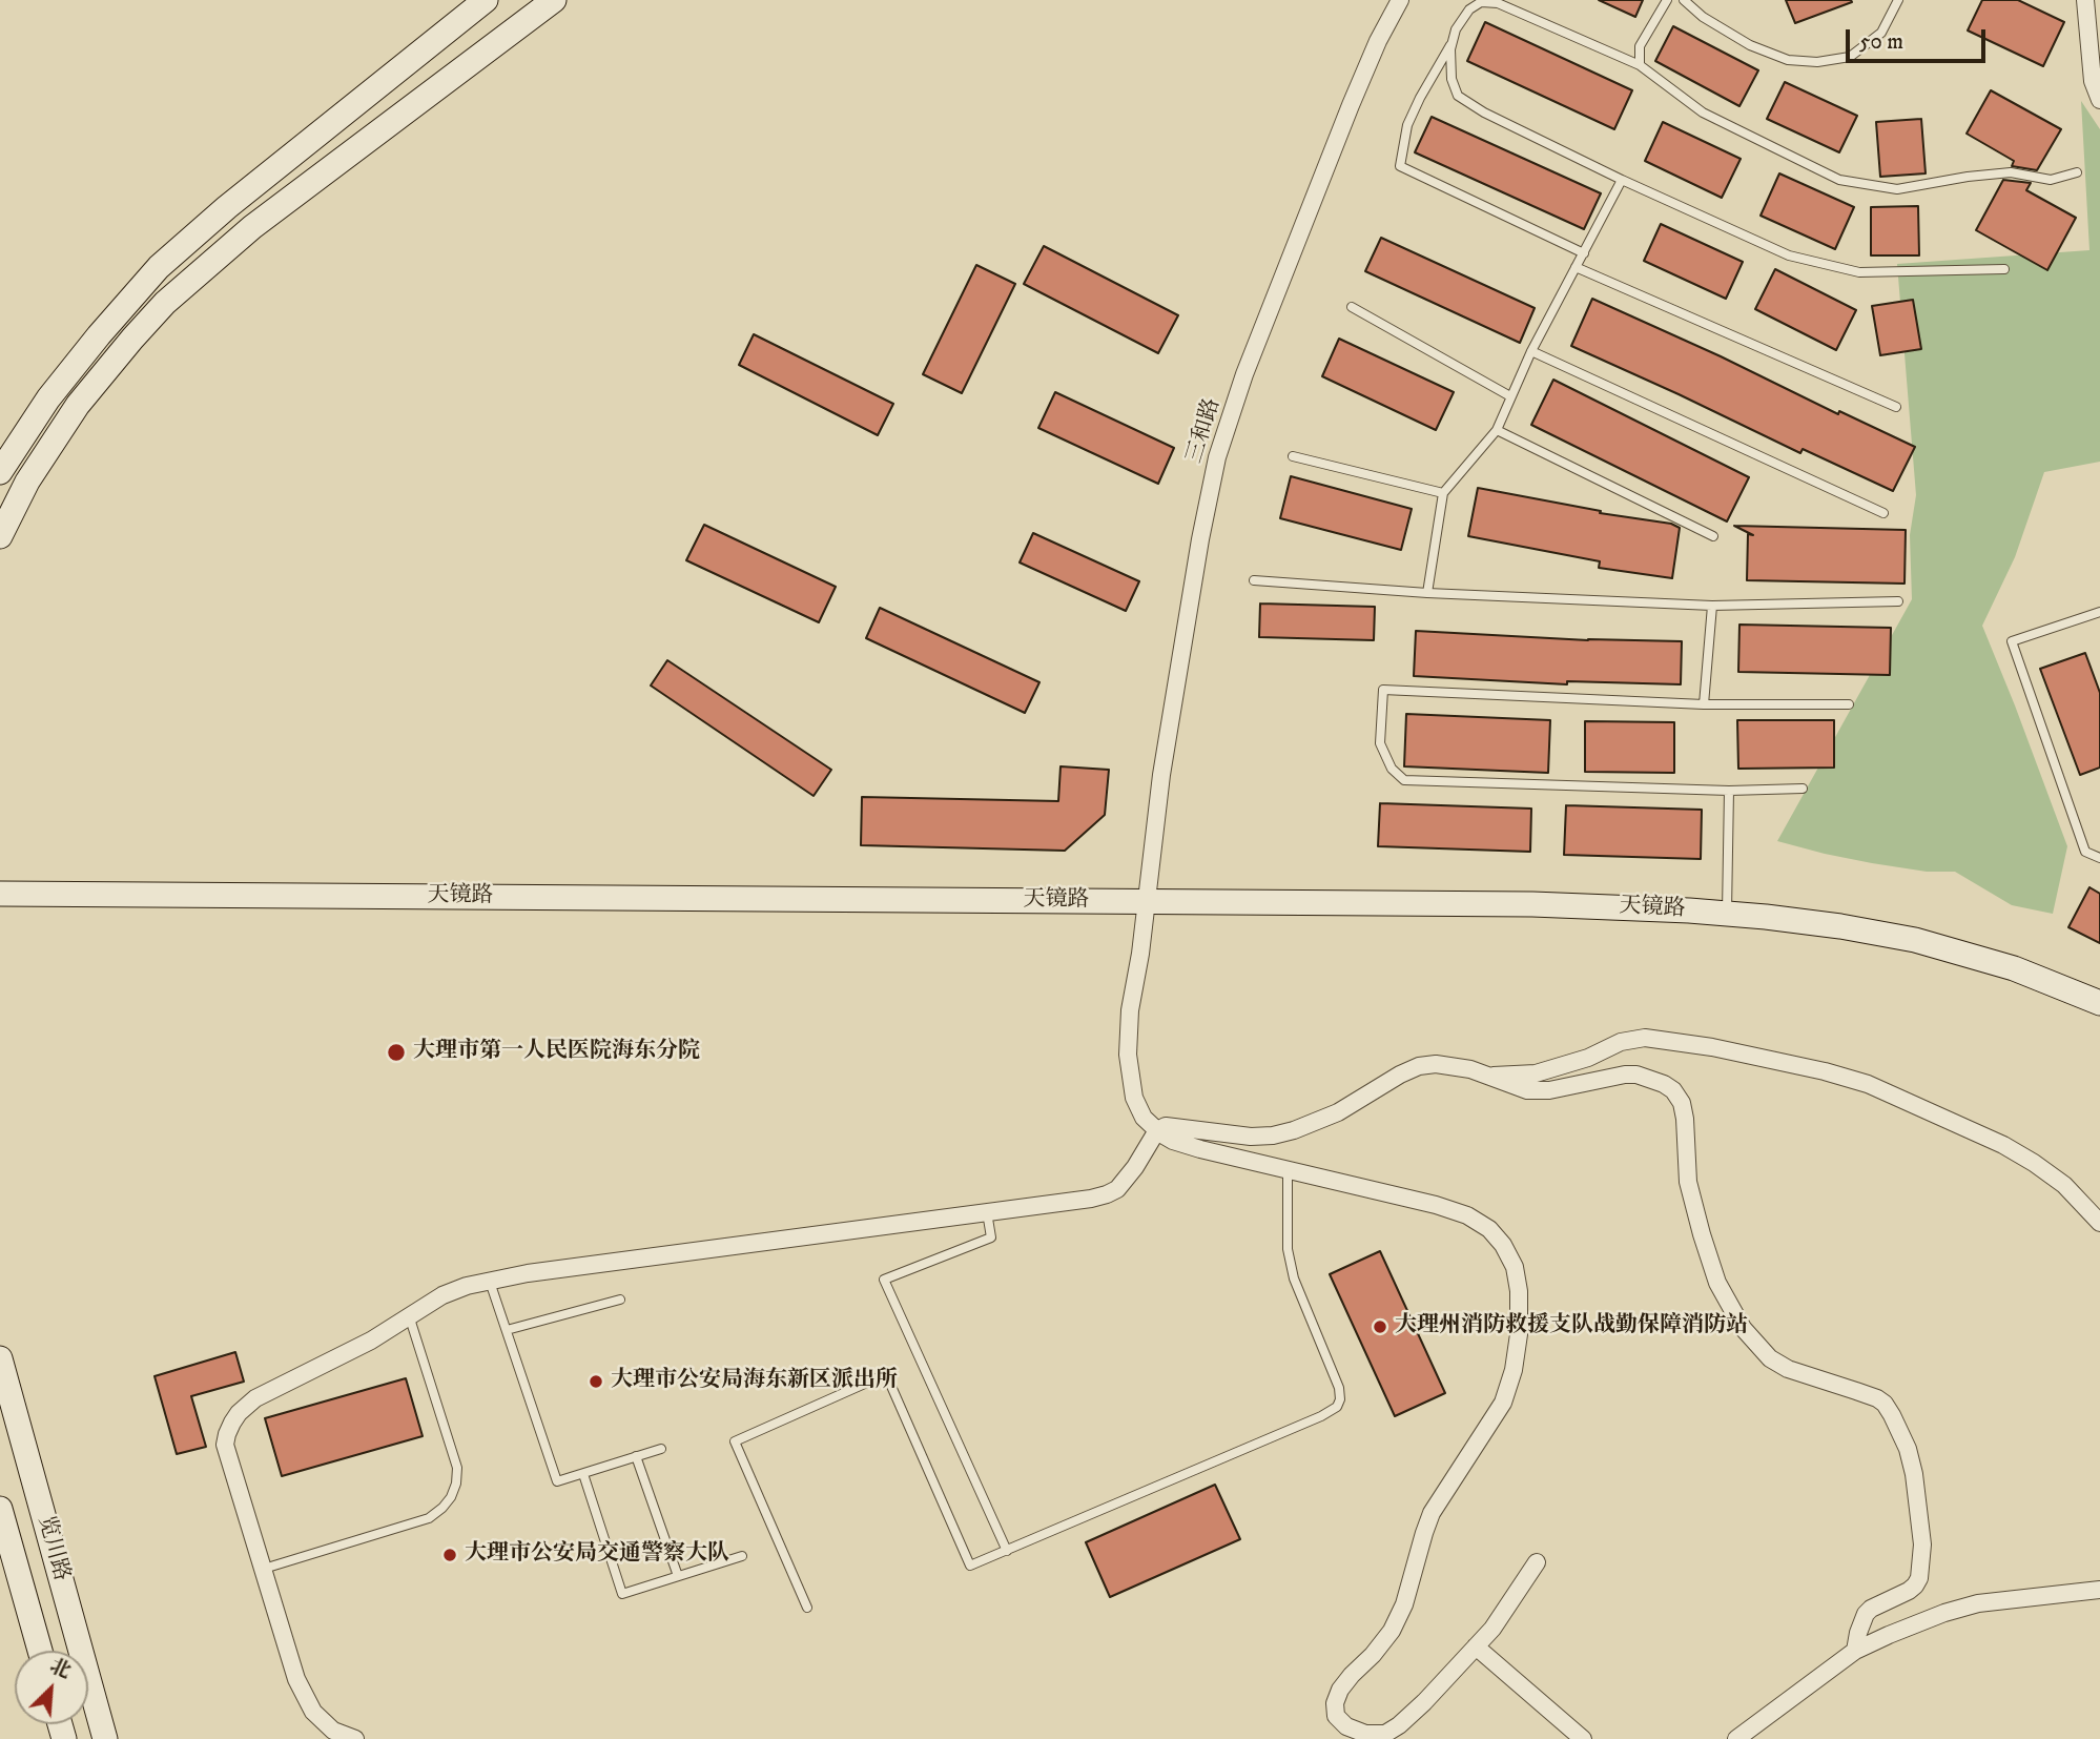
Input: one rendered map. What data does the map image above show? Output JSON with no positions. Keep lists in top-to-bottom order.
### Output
{
  "streets": {
    "street": ["三和路", "天镜路", "览川路"]
  },
  "crossings": [
    ["三和路", "天镜路"]
  ],
  "places": [
    "大理市第一人民医院海东分院",
    "大理州消防救援支队战勤保障消防站",
    "大理市公安局海东新区派出所",
    "大理市公安局交通警察大队"
  ],
  "scale_bar": "50 m",
  "north": "top right"
}
